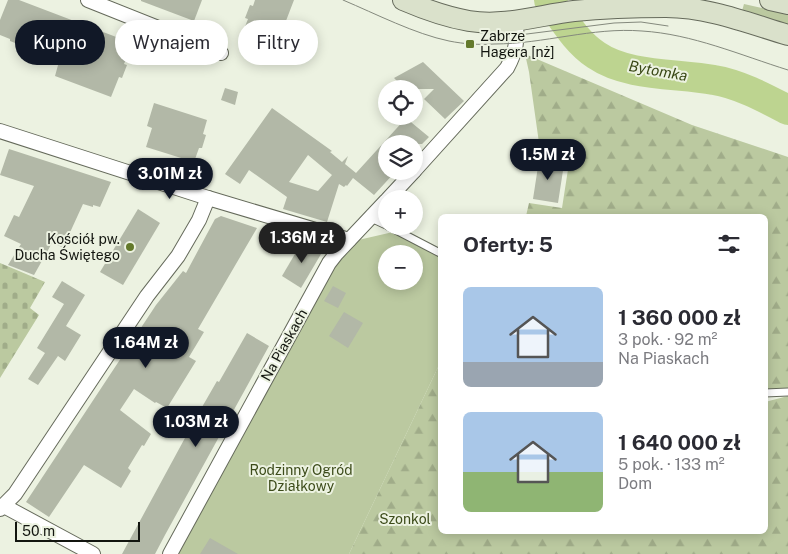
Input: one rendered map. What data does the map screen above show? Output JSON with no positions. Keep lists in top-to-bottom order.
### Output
{
  "streets": {
    "street": ["Na Piaskach"]
  },
  "water": ["Bytomka"],
  "parks": ["Rodzinny Ogród Działkowy", "Szonkol"],
  "places": {
    "transit": ["Zabrze Hagera [nż]"],
    "other": ["Kościół pw. Ducha Świętego"]
  },
  "scale_bar": "50 m",
  "page": {
    "chip": ["Kupno", "Wynajem", "Filtry"],
    "map_buttons": ["+", "−"],
    "price": [
      "1.5M zł",
      "3.01M zł",
      "1.36M zł",
      "1.64M zł",
      "1.03M zł"
    ],
    "heading": "Oferty: 5",
    "list": [
      {
        "name": "1 360 000 zł",
        "note": "3 pok. · 92 m² · Na Piaskach"
      },
      {
        "name": "1 640 000 zł",
        "note": "5 pok. · 133 m² · Dom"
      }
    ],
    "scale": "50 m"
  }
}
